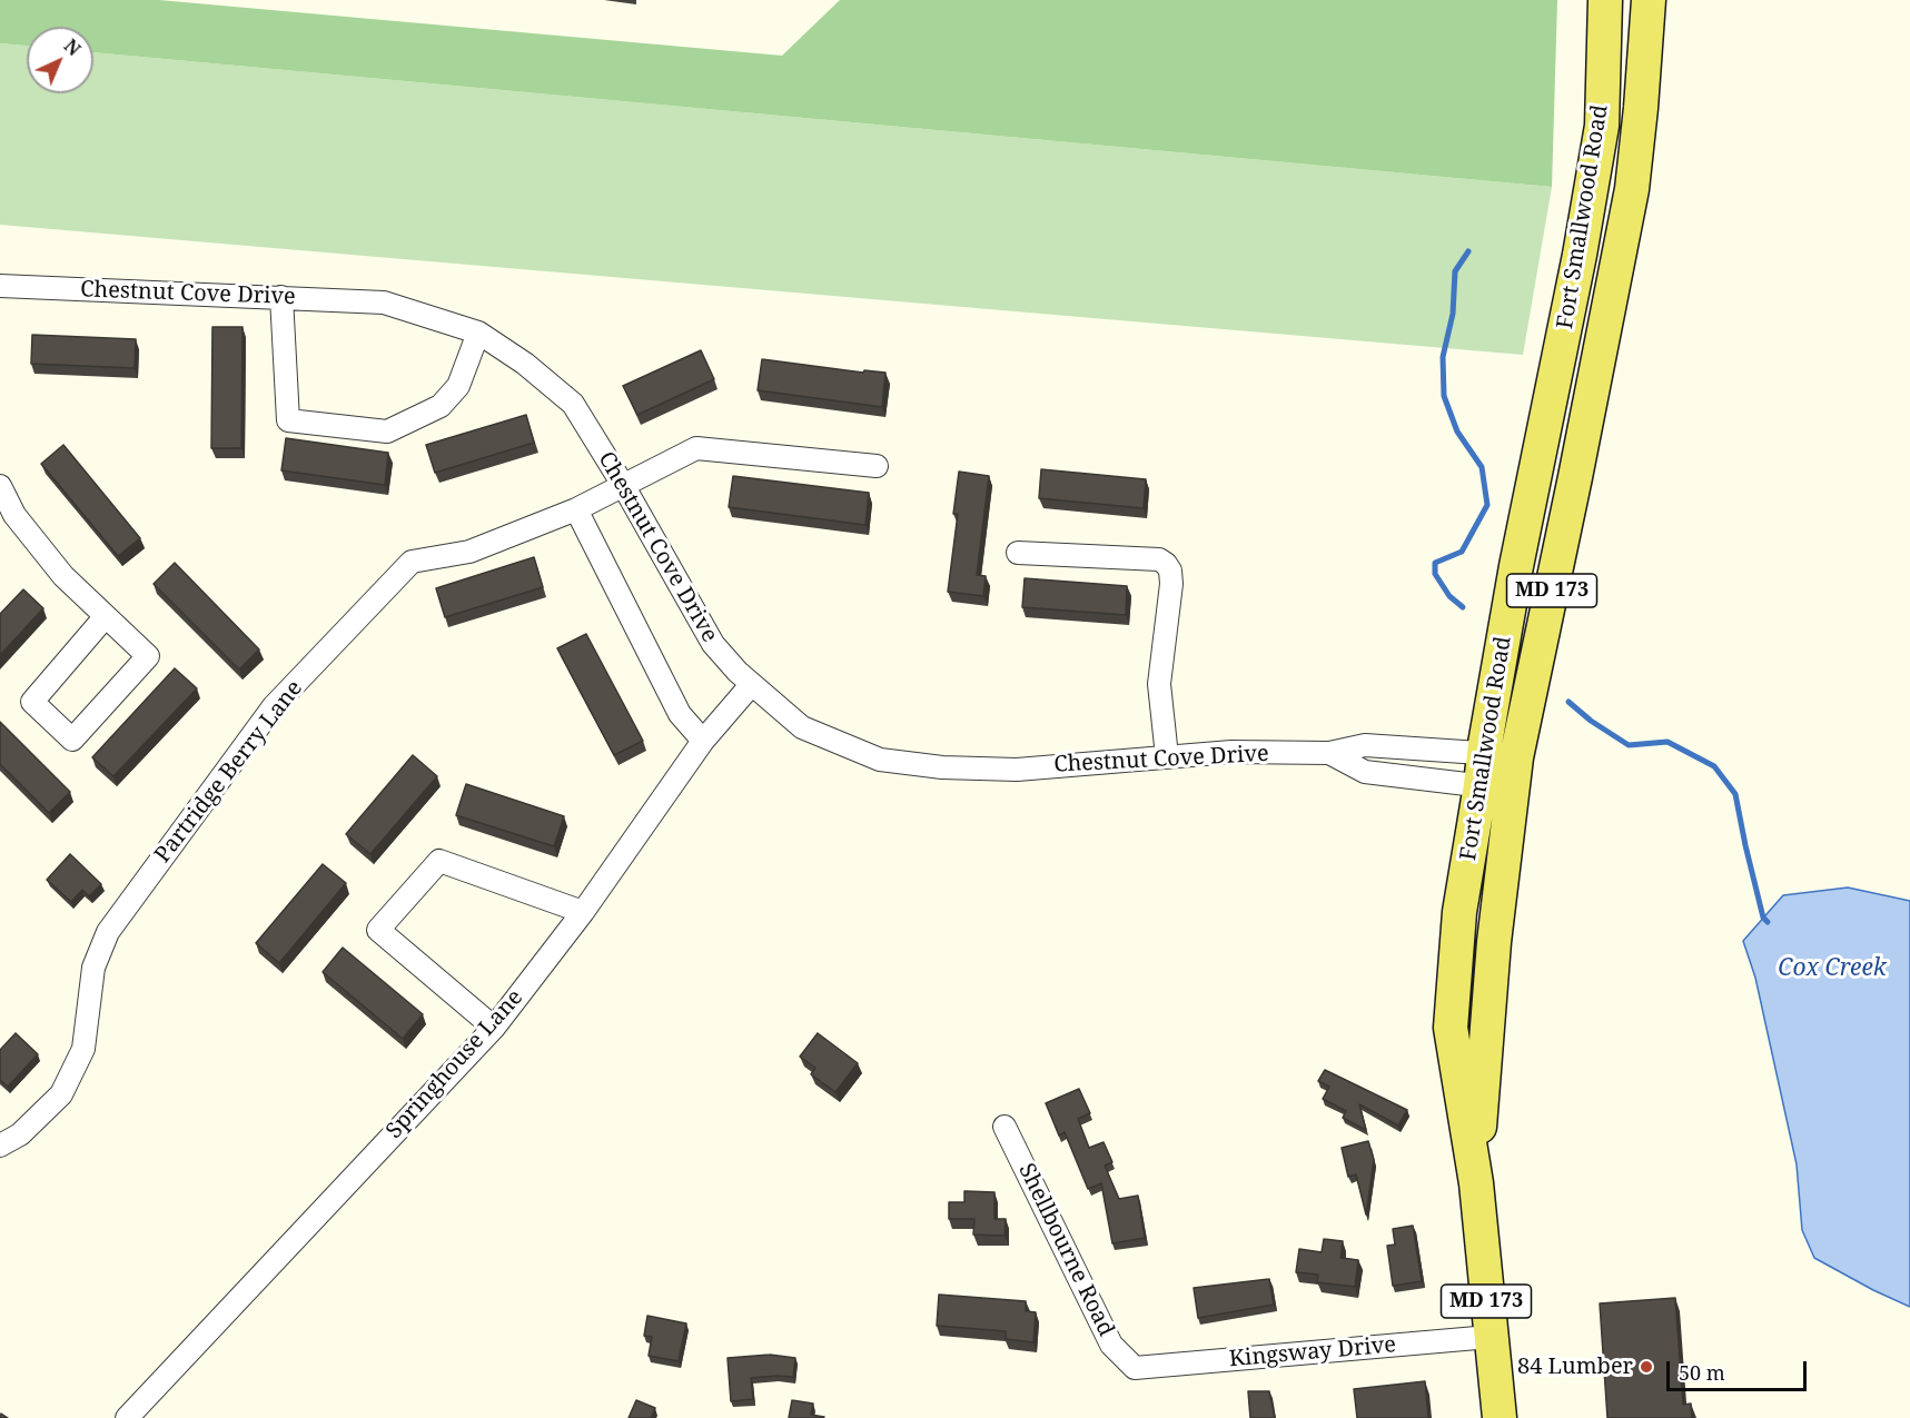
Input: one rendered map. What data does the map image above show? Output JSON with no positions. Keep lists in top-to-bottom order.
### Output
{
  "streets": {
    "main road": ["Fort Smallwood Road", "MD 173"],
    "street": [
      "Chestnut Cove Drive",
      "Partridge Berry Lane",
      "Springhouse Lane",
      "Shellbourne Road",
      "Kingsway Drive"
    ]
  },
  "crossings": [
    ["Fort Smallwood Road", "Chestnut Cove Drive"],
    ["Fort Smallwood Road", "Kingsway Drive"],
    ["Chestnut Cove Drive", "Partridge Berry Lane"],
    ["Chestnut Cove Drive", "Springhouse Lane"],
    ["Shellbourne Road", "Kingsway Drive"]
  ],
  "water": ["Cox Creek"],
  "places": ["84 Lumber"],
  "scale_bar": "50 m",
  "north": "top right"
}
